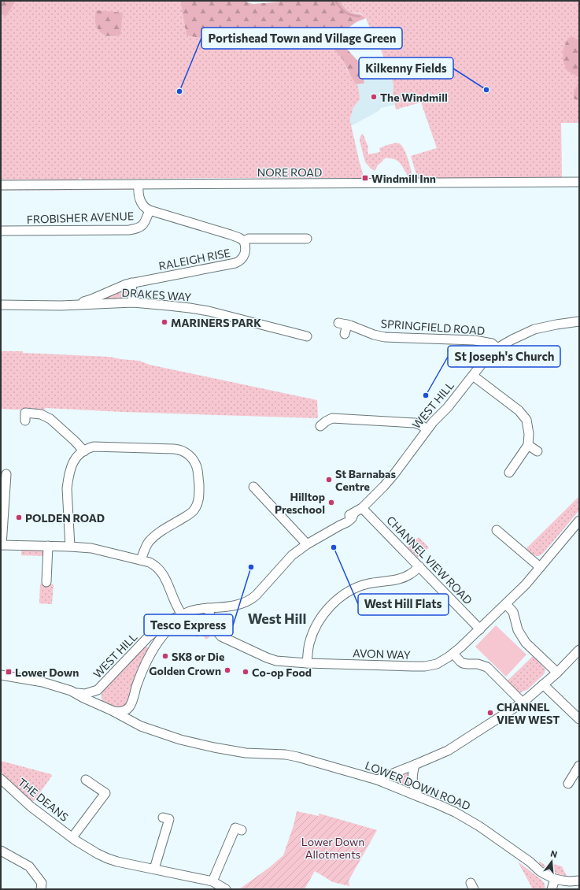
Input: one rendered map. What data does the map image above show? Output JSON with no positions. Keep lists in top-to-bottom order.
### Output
{
  "streets": {
    "street": [
      "NORE ROAD",
      "FROBISHER AVENUE",
      "RALEIGH RISE",
      "DRAKES WAY",
      "SPRINGFIELD ROAD",
      "WEST HILL",
      "CHANNEL VIEW ROAD",
      "AVON WAY",
      "LOWER DOWN ROAD",
      "THE DEANS"
    ]
  },
  "crossings": [
    ["FROBISHER AVENUE", "RALEIGH RISE"],
    ["RALEIGH RISE", "DRAKES WAY"],
    ["SPRINGFIELD ROAD", "WEST HILL"],
    ["WEST HILL", "CHANNEL VIEW ROAD"],
    ["WEST HILL", "AVON WAY"],
    ["WEST HILL", "LOWER DOWN ROAD"],
    ["CHANNEL VIEW ROAD", "AVON WAY"]
  ],
  "districts": ["West Hill"],
  "parks": ["Lower Down Allotments"],
  "places": {
    "other": [
      "Kilkenny Fields",
      "Portishead Town and Village Green",
      "The Windmill",
      "MARINERS PARK",
      "St Joseph's Church",
      "St Barnabas Centre",
      "Hilltop Preschool",
      "POLDEN ROAD",
      "West Hill Flats",
      "Tesco Express",
      "SK8 or Die",
      "Golden Crown",
      "Co-op Food",
      "CHANNEL VIEW WEST"
    ],
    "transit": ["Windmill Inn", "Lower Down"]
  },
  "north": "top"
}
